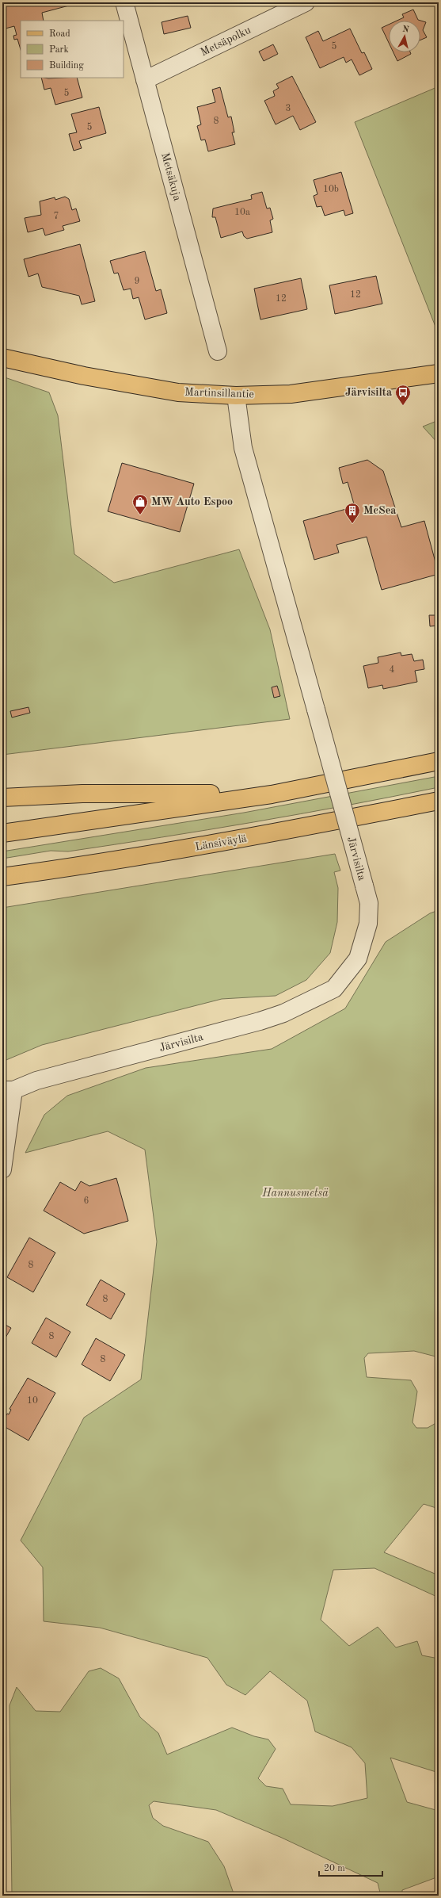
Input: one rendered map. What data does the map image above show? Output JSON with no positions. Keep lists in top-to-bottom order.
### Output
{
  "streets": {
    "main road": ["Martinsillantie", "Länsiväylä"],
    "street": ["Metsäpolku", "Metsäkuja", "Järvisilta"]
  },
  "crossings": [
    ["Metsäpolku", "Metsäkuja"],
    ["Martinsillantie", "Järvisilta"]
  ],
  "parks": ["Hannusmetsä"],
  "places": {
    "bus stop": ["Järvisilta"],
    "shop": ["MW Auto Espoo"],
    "building": ["McSea"]
  },
  "house_numbers": [
    "5",
    "5",
    "3",
    "8",
    "5",
    "10b",
    "10a",
    "7",
    "9",
    "12",
    "12",
    "4",
    "6",
    "8",
    "8",
    "8",
    "8",
    "10"
  ],
  "legend": ["Road", "Park", "Building"],
  "scale_bar": "20 m",
  "north": "top"
}
